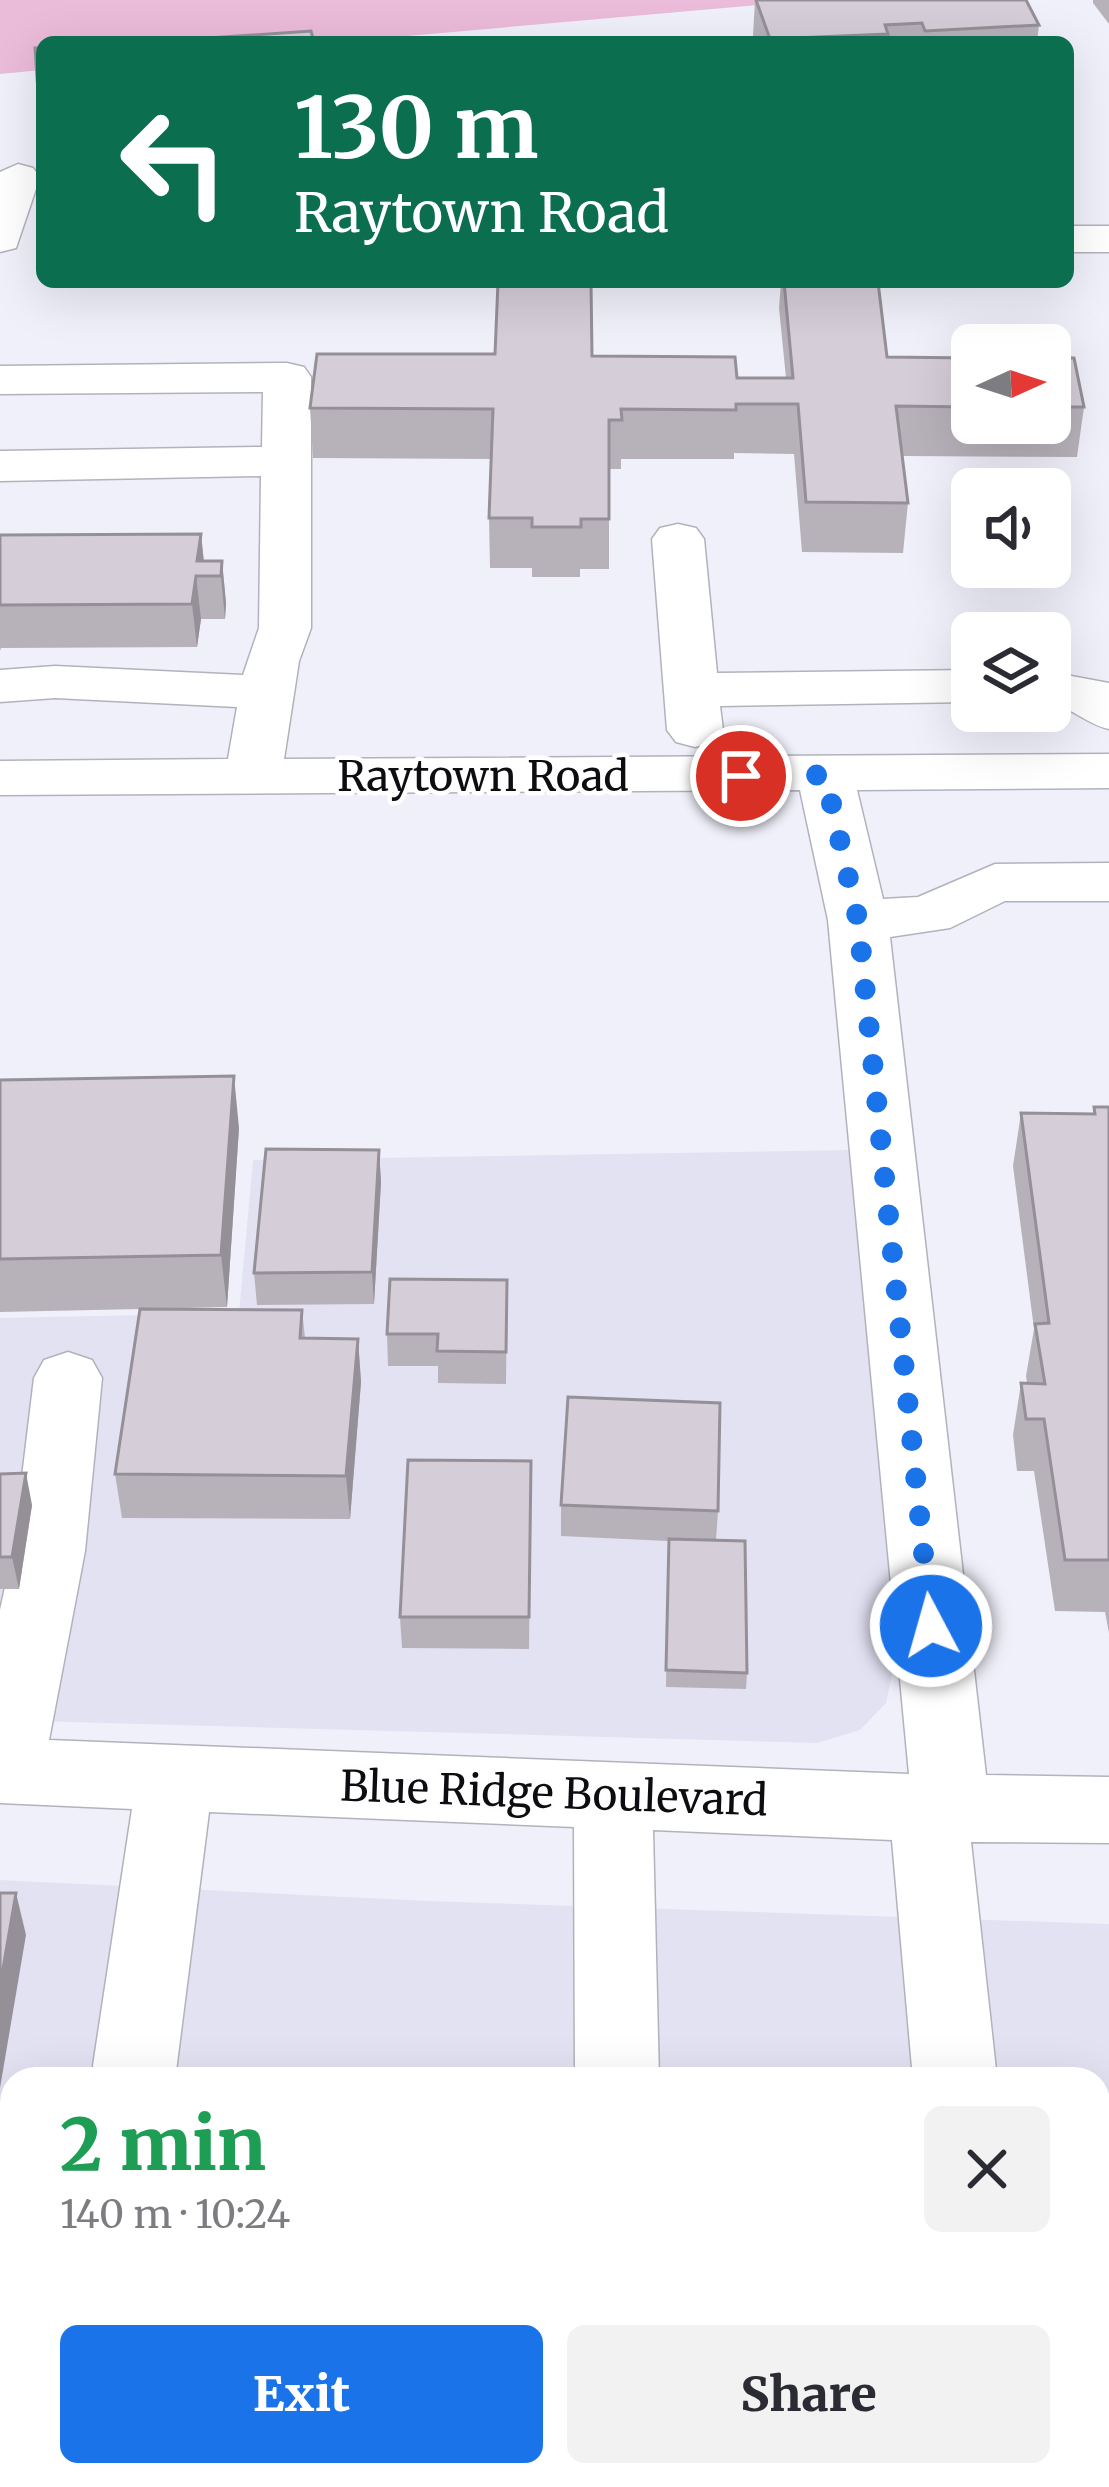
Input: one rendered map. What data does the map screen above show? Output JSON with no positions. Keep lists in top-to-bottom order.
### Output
{
  "streets": {
    "street": ["Raytown Road", "Blue Ridge Boulevard"]
  },
  "north": "right",
  "page": {
    "turn": ["130 m", "Raytown Road"],
    "heading": ["2 min", "140 m · 10:24"],
    "buttons": ["Exit", "Share"]
  }
}
